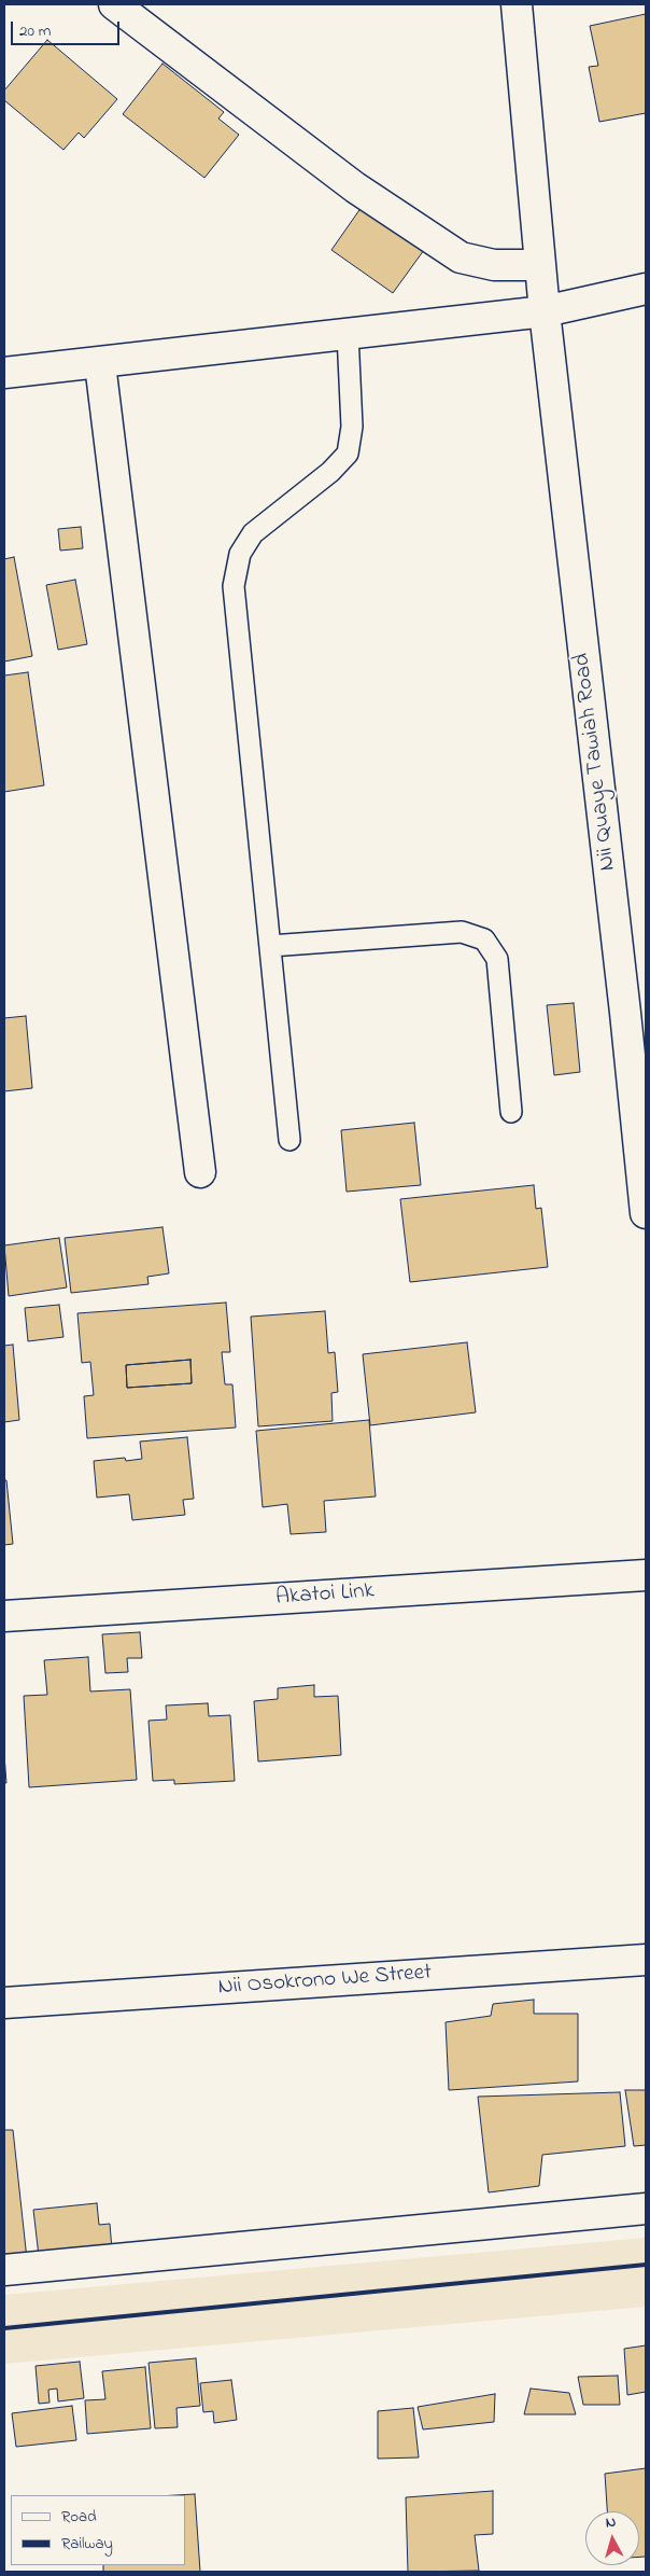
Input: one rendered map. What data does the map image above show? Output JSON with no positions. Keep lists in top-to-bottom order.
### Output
{
  "streets": {
    "street": ["Nii Quaye Tawiah Road", "Akatoi Link", "Nii Osokrono We Street"]
  },
  "legend": ["Road", "Railway"],
  "scale_bar": "20 m",
  "north": "top"
}
